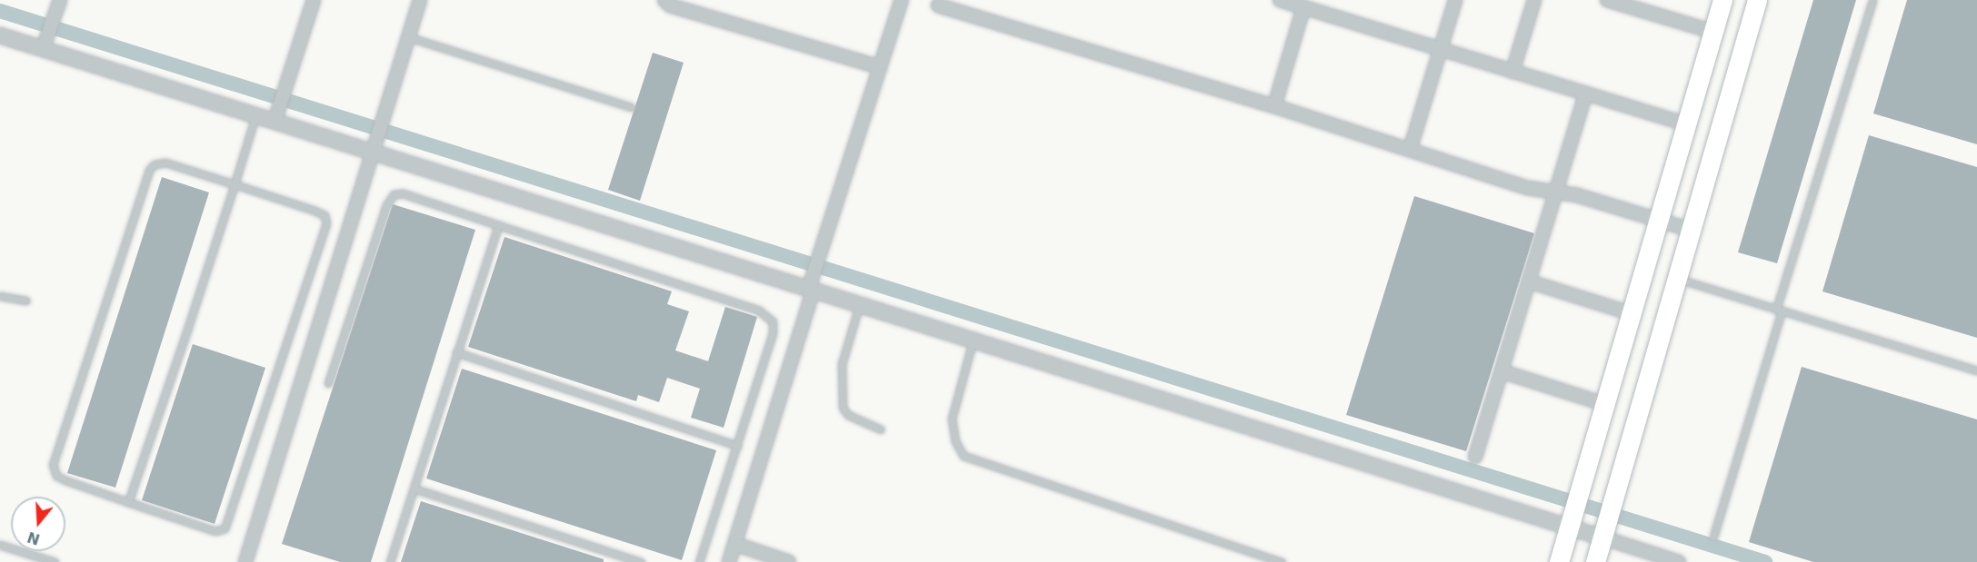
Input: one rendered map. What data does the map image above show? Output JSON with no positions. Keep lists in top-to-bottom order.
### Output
{
  "north": "bottom"
}
